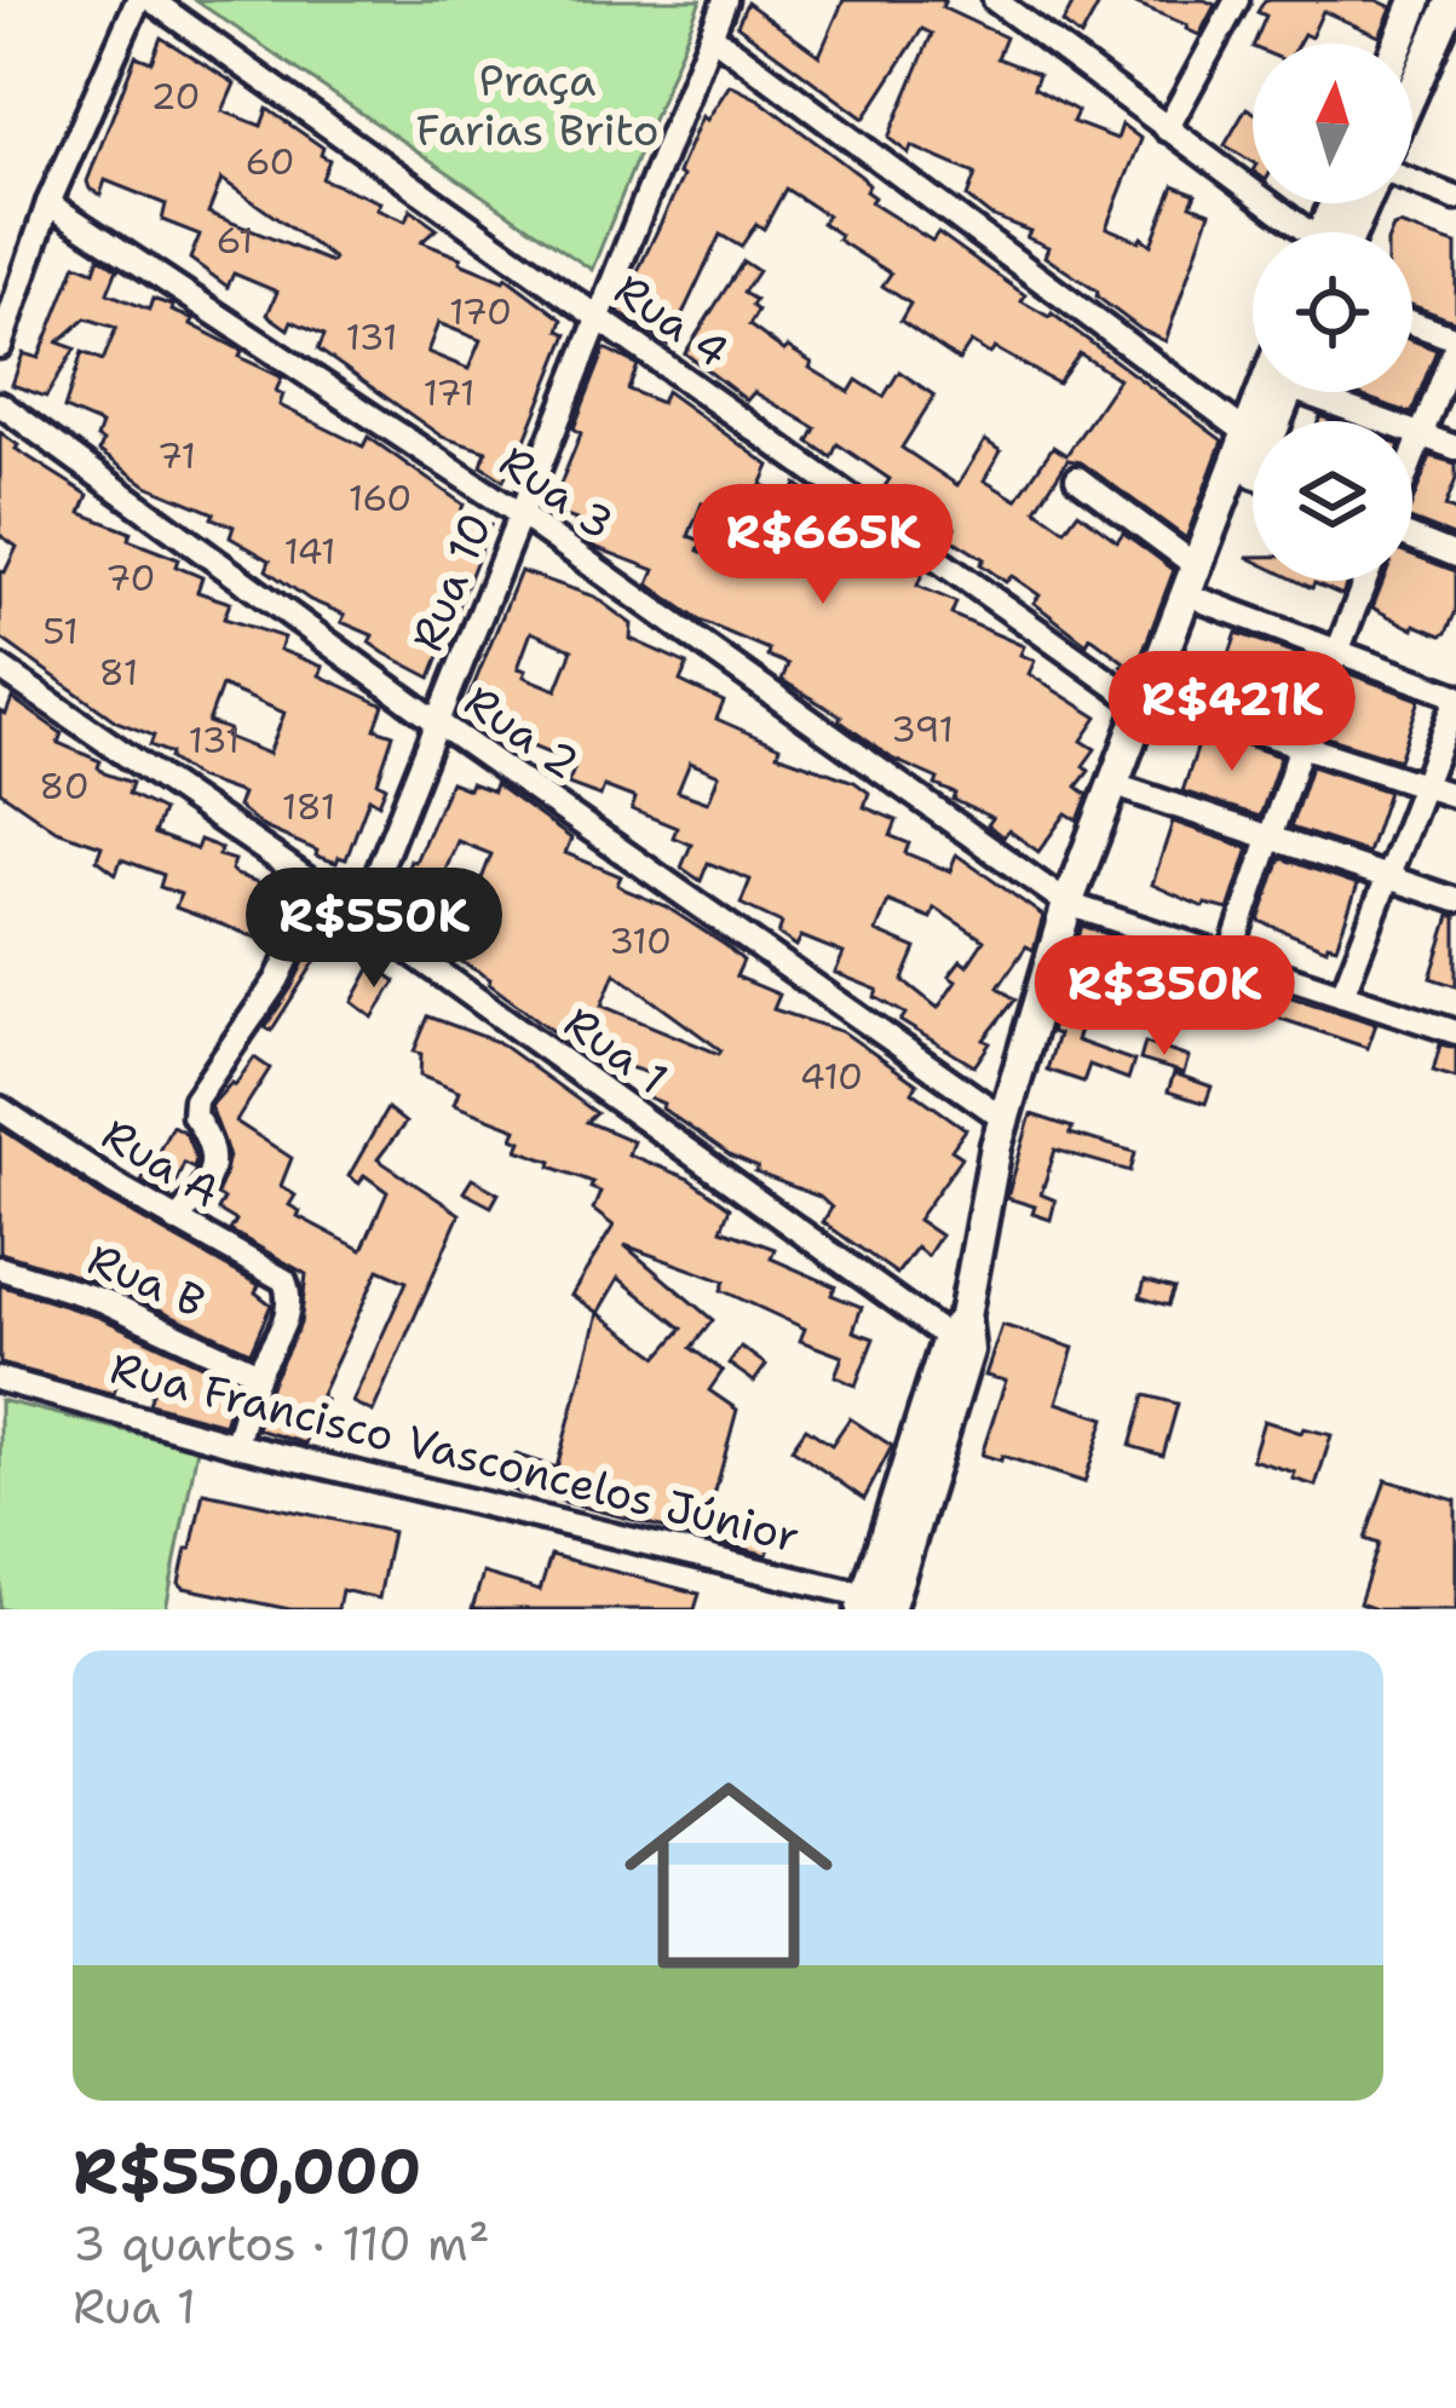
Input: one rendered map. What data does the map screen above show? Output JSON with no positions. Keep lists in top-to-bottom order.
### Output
{
  "streets": {
    "street": [
      "Rua 4",
      "Rua 3",
      "Rua 10",
      "Rua 2",
      "Rua 1",
      "Rua A",
      "Rua B",
      "Rua Francisco Vasconcelos Júnior"
    ]
  },
  "crossings": [
    ["Rua 4", "Rua 10"],
    ["Rua 3", "Rua 10"],
    ["Rua 10", "Rua 2"],
    ["Rua 10", "Rua 1"],
    ["Rua A", "Rua B"]
  ],
  "parks": ["Praça Farias Brito"],
  "house_numbers": [
    "20",
    "60",
    "61",
    "170",
    "131",
    "171",
    "71",
    "160",
    "141",
    "70",
    "51",
    "81",
    "391",
    "131",
    "80",
    "181",
    "310",
    "410"
  ],
  "north": "top",
  "page": {
    "price": [
      "R$665K",
      "R$421K",
      "R$550K",
      "R$350K"
    ],
    "list": [
      {
        "name": "R$550,000",
        "note": "3 quartos · 110 m² · Rua 1"
      }
    ]
  }
}
